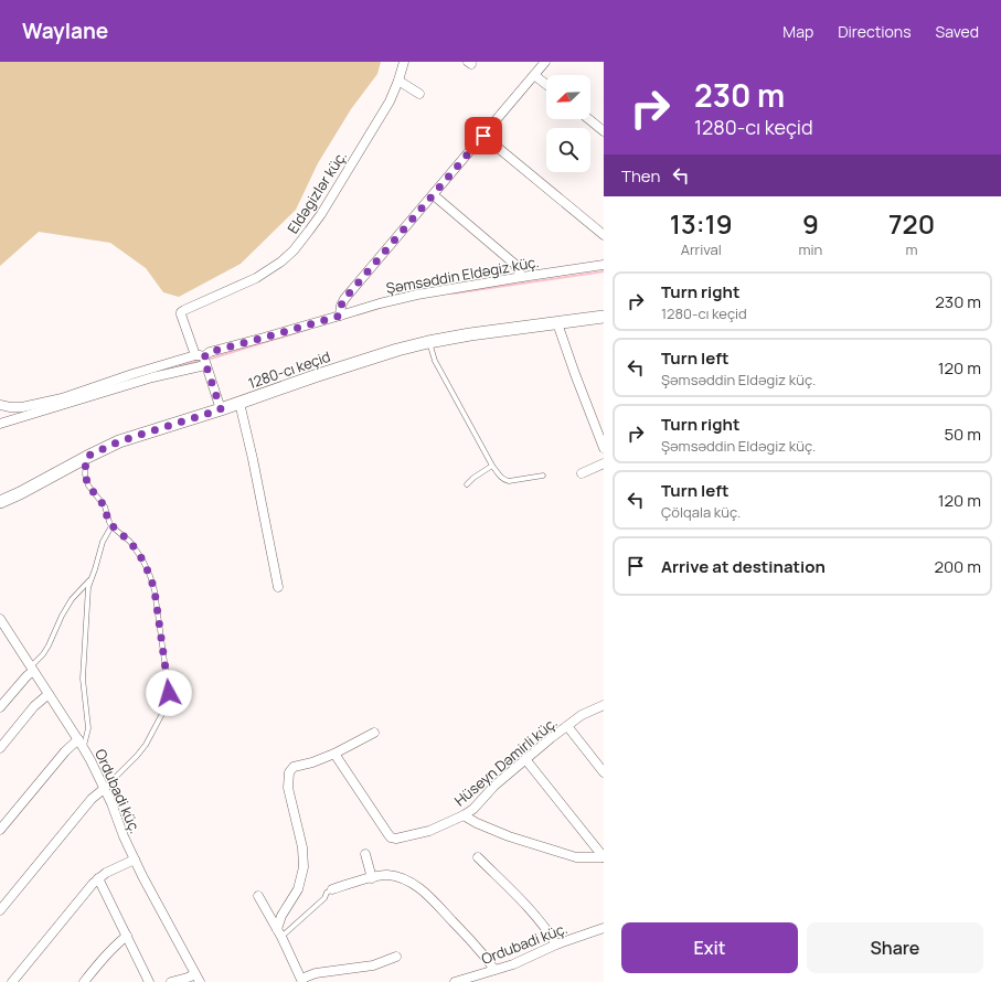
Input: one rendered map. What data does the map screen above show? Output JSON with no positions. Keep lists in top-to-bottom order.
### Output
{
  "streets": {
    "street": [
      "Eldəgizlər küç.",
      "Şəmsəddin Eldəgiz küç.",
      "1280-cı keçid",
      "Hüseyn Dəmirli küç.",
      "Ordubadi küç."
    ]
  },
  "crossings": [
    ["Eldəgizlər küç.", "Şəmsəddin Eldəgiz küç."]
  ],
  "north": "bottom left",
  "page": {
    "header": "Waylane",
    "nav": ["Map", "Directions", "Saved"],
    "turn": ["230 m", "1280-cı keçid"],
    "then": "Then",
    "eta": [
      "13:19",
      "Arrival",
      "9",
      "min",
      "720",
      "m"
    ],
    "list": [
      {
        "name": "Turn right",
        "note": "1280-cı keçid",
        "value": "230 m"
      },
      {
        "name": "Turn left",
        "note": "Şəmsəddin Eldəgiz küç.",
        "value": "120 m"
      },
      {
        "name": "Turn right",
        "note": "Şəmsəddin Eldəgiz küç.",
        "value": "50 m"
      },
      {
        "name": "Turn left",
        "note": "Çölqala küç.",
        "value": "120 m"
      },
      {
        "name": "Arrive at destination",
        "value": "200 m"
      }
    ],
    "buttons": ["Exit", "Share"]
  }
}
